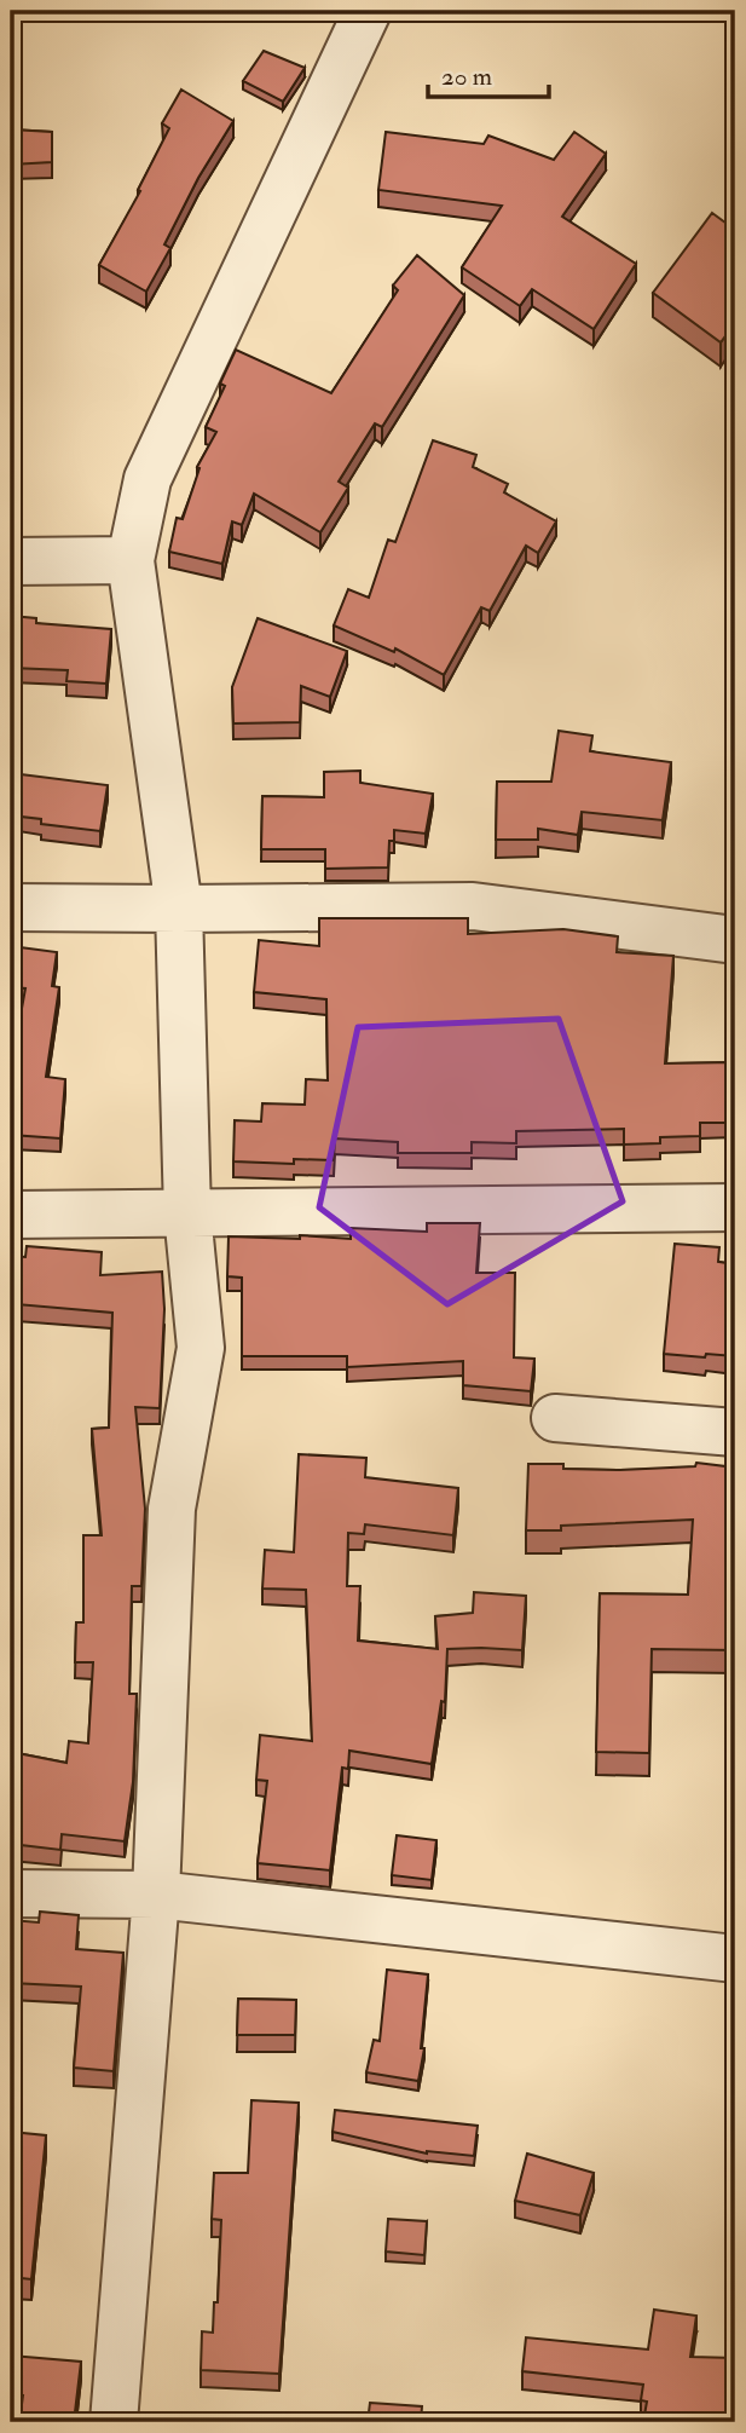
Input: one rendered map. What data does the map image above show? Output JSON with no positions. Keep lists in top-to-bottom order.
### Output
{
  "scale_bar": "20 m"
}
